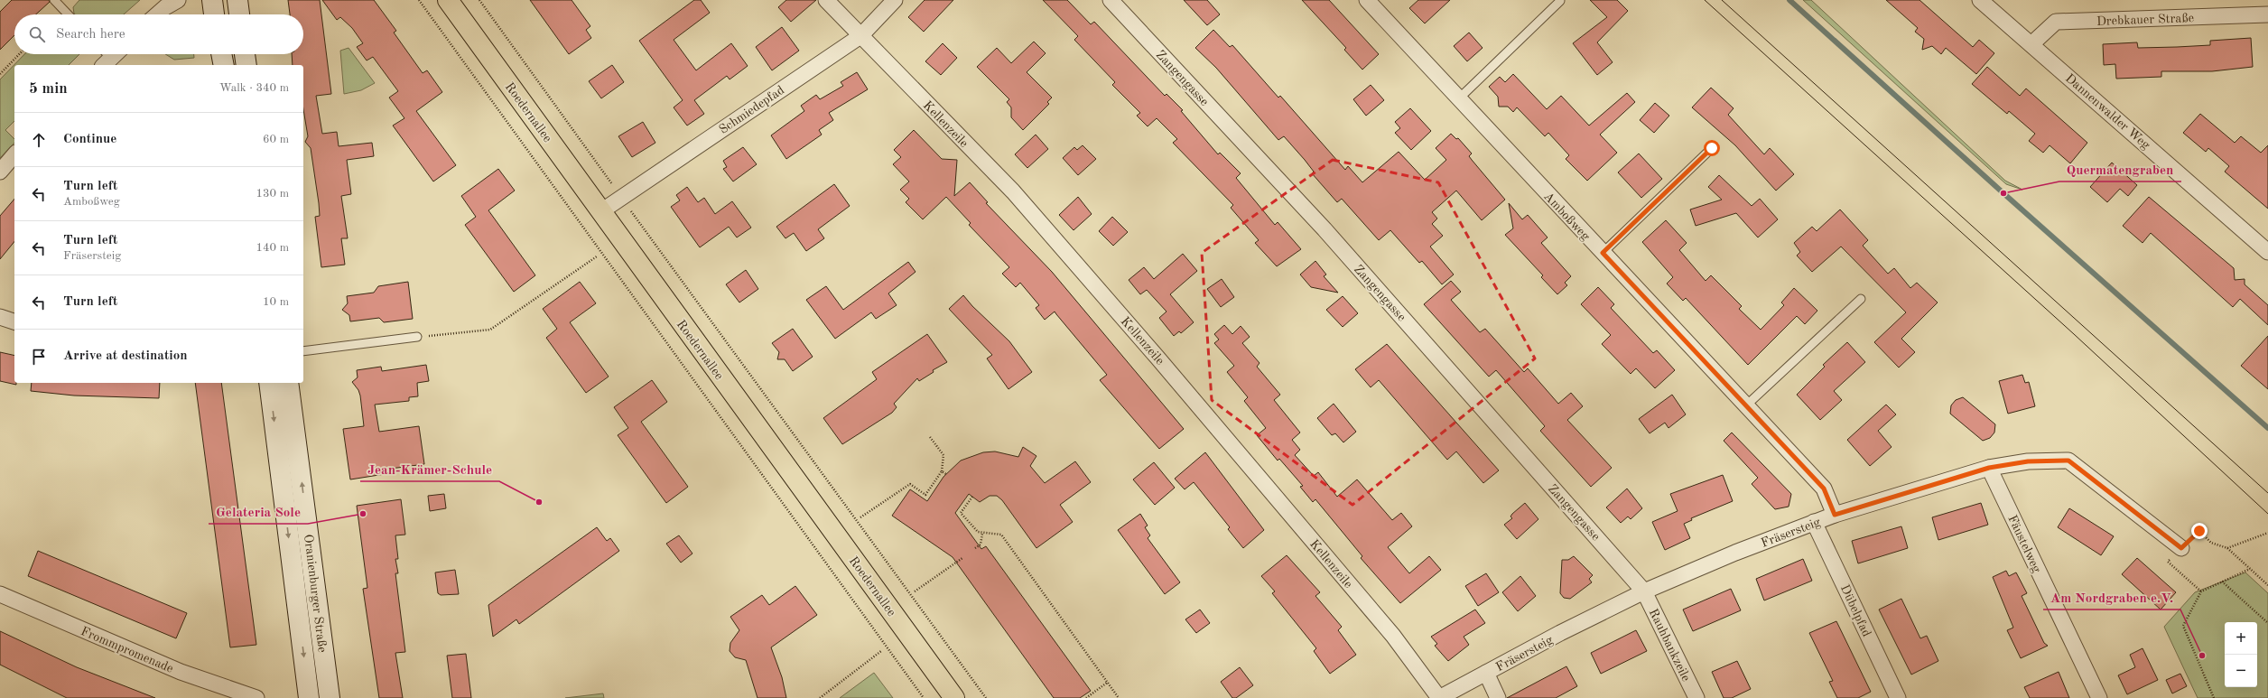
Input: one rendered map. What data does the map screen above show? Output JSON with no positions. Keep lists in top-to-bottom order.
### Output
{
  "streets": {
    "main road": ["Roedernallee", "Oranienburger Straße"],
    "street": [
      "Drebkauer Straße",
      "Zangengasse",
      "Schmiedepfad",
      "Dannenwalder Weg",
      "Kellenzeile",
      "Amboßweg",
      "Fräsersteig",
      "Fäustelweg",
      "Dübelpfad",
      "Rauhbankzeile",
      "Frommpromenade"
    ]
  },
  "crossings": [
    ["Drebkauer Straße", "Dannenwalder Weg"],
    ["Zangengasse", "Fräsersteig"],
    ["Zangengasse", "Rauhbankzeile"],
    ["Schmiedepfad", "Roedernallee"],
    ["Schmiedepfad", "Kellenzeile"],
    ["Kellenzeile", "Fräsersteig"],
    ["Amboßweg", "Fräsersteig"],
    ["Fräsersteig", "Fäustelweg"],
    ["Fräsersteig", "Dübelpfad"],
    ["Fräsersteig", "Rauhbankzeile"]
  ],
  "places": [
    "Quermatengraben",
    "Jean-Krämer-Schule",
    "Gelateria Sole",
    "Am Nordgraben e.V."
  ],
  "page": {
    "search": "Search here",
    "heading": ["5 min", "Walk · 340 m"],
    "list": [
      ["Continue", "60 m"],
      ["Turn left", "Amboßweg", "130 m"],
      ["Turn left", "Fräsersteig", "140 m"],
      ["Turn left", "10 m"],
      "Arrive at destination"
    ],
    "map_buttons": ["+", "−"]
  }
}
